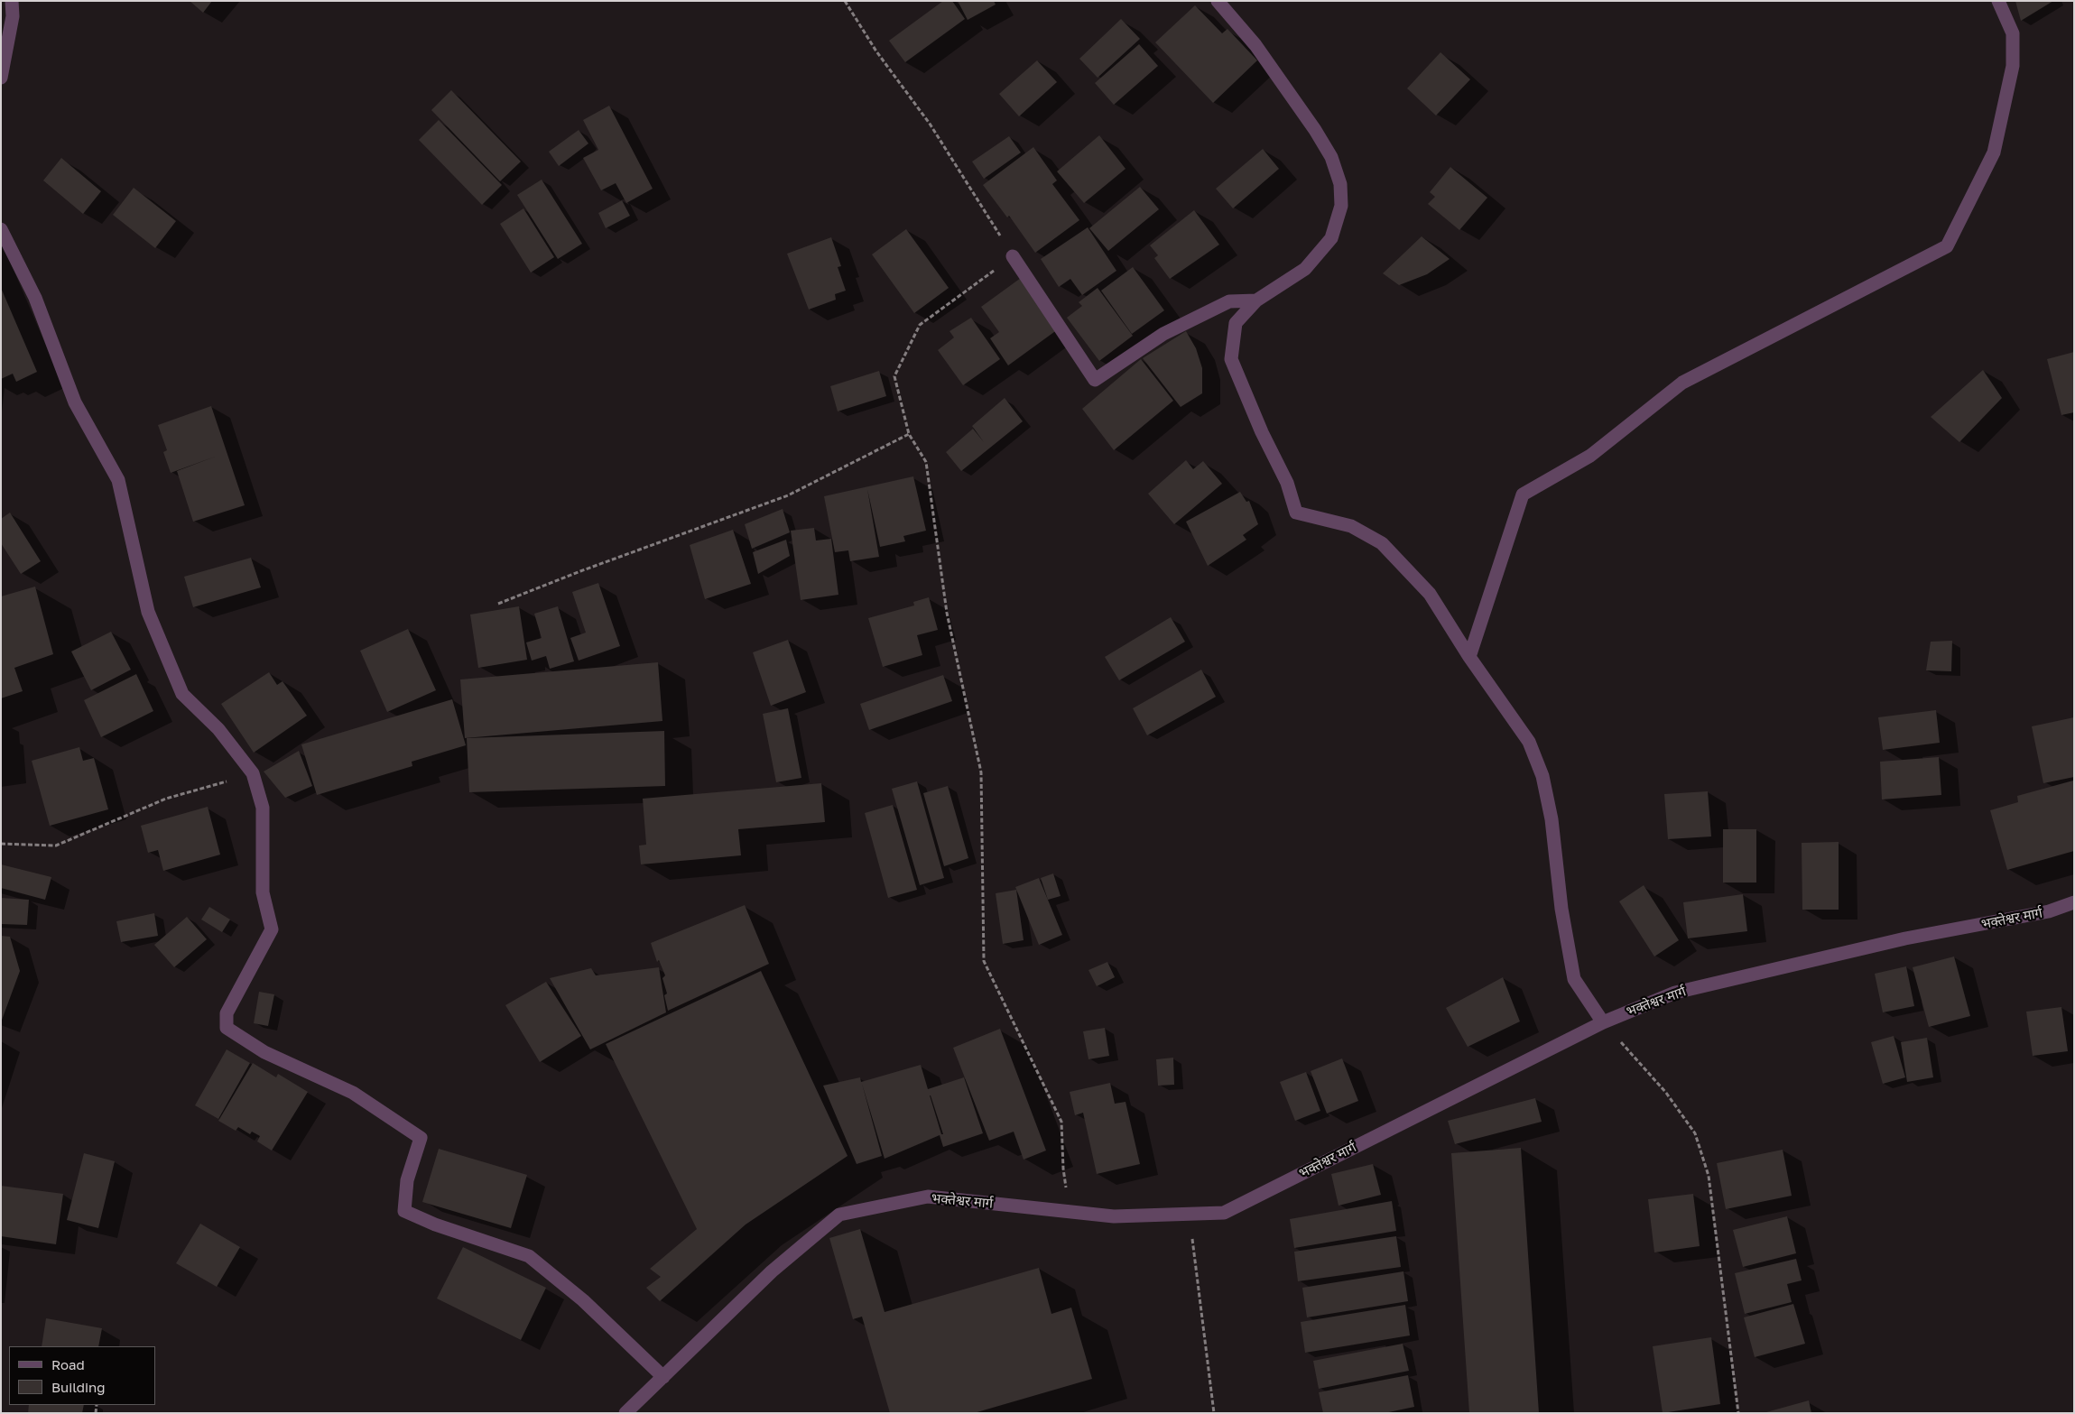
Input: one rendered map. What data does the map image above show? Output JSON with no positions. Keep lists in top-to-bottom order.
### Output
{
  "streets": {
    "street": ["भक्तेश्वर मार्ग"]
  },
  "legend": ["Road", "Building"]
}
